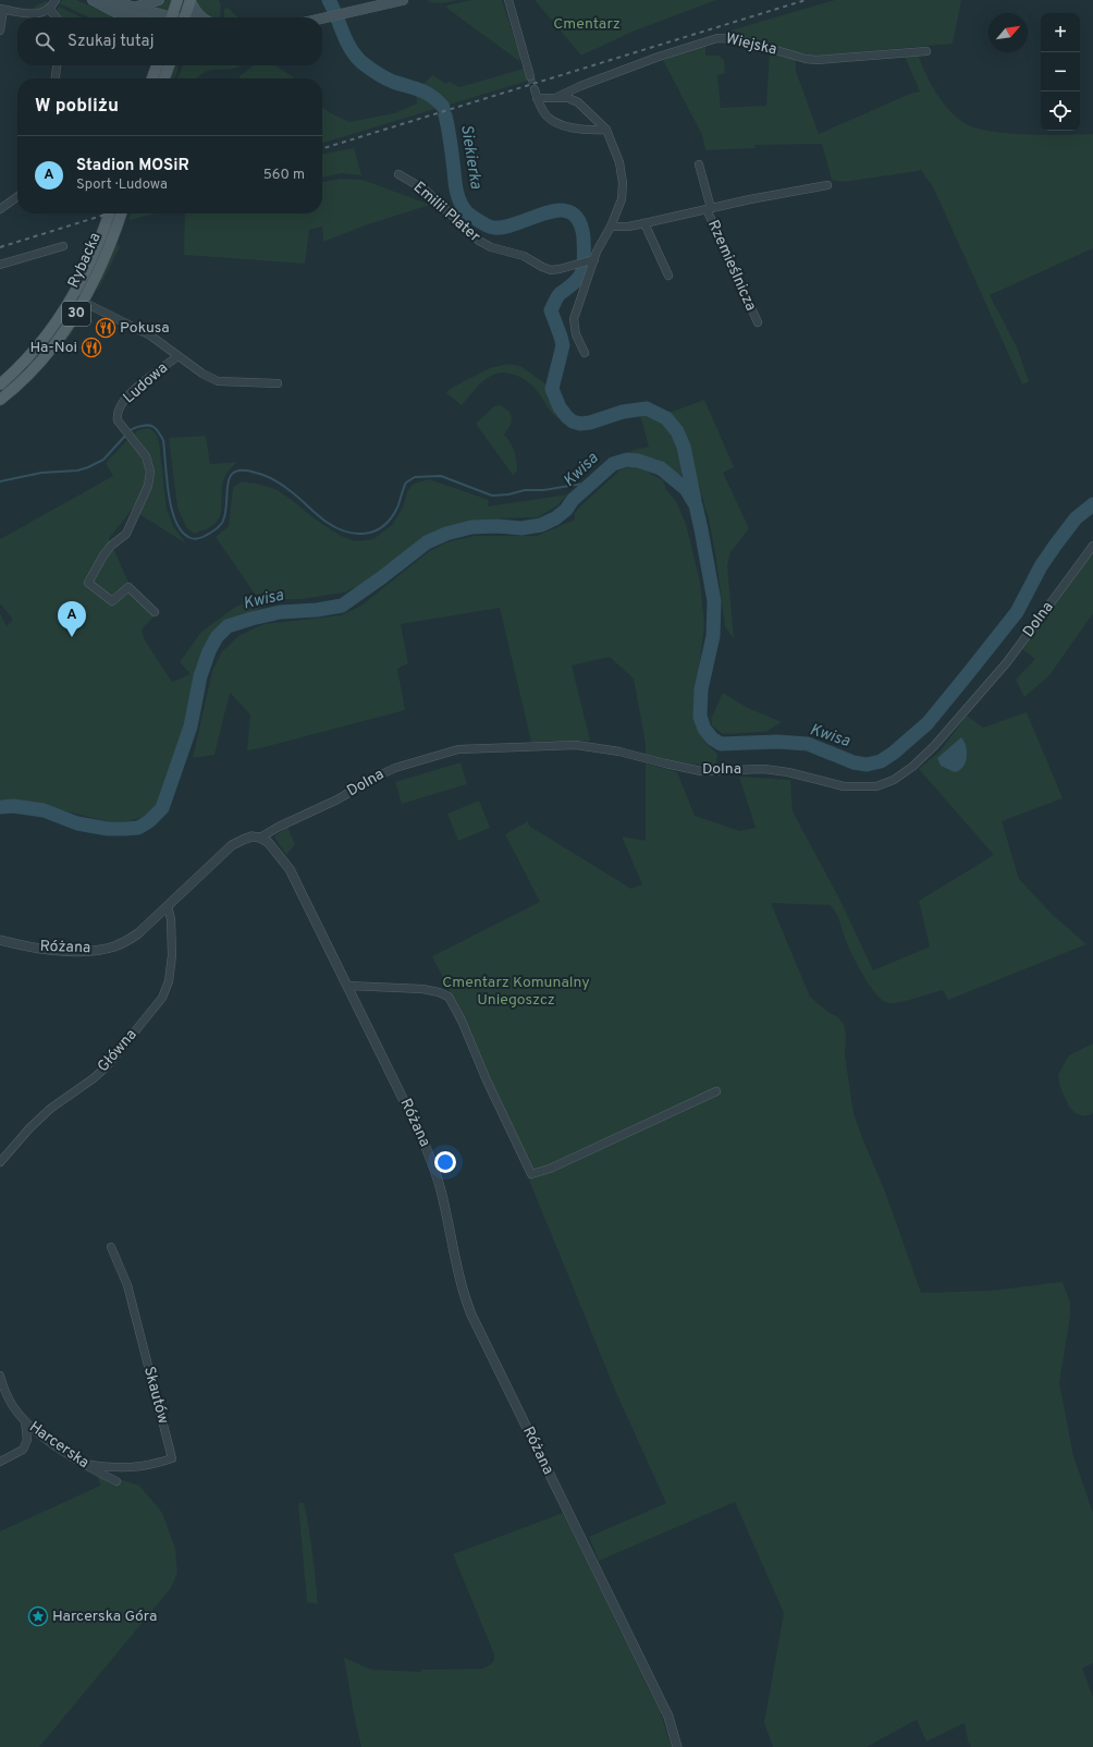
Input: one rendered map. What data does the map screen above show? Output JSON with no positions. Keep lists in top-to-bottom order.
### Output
{
  "streets": {
    "main road": ["Rybacka", "30"],
    "street": [
      "Wiejska",
      "Emilii Plater",
      "Rzemieślnicza",
      "Ludowa",
      "Dolna",
      "Różana",
      "Główna",
      "Skautów",
      "Harcerska"
    ]
  },
  "crossings": [
    ["Dolna", "Różana"],
    ["Różana", "Główna"],
    ["Skautów", "Harcerska"]
  ],
  "water": ["Siekierka", "Kwisa"],
  "parks": ["Cmentarz", "Cmentarz Komunalny Uniegoszcz"],
  "places": {
    "restaurant": ["Pokusa", "Ha-Noi"],
    "place": ["Harcerska Góra"]
  },
  "north": "top right",
  "page": {
    "map_buttons": ["+", "−"],
    "search": "Szukaj tutaj",
    "heading": "W pobliżu",
    "list": [
      {
        "mark": "A",
        "name": "Stadion MOSiR",
        "note": "Sport · Ludowa",
        "value": "560 m"
      }
    ],
    "pins": "A"
  }
}
